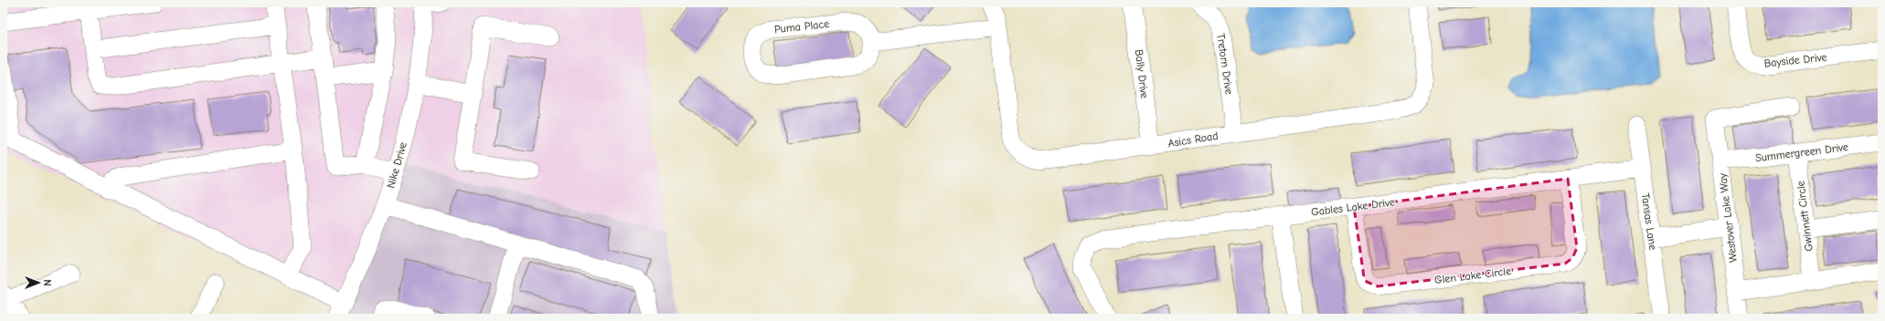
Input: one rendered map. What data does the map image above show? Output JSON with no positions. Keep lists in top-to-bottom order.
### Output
{
  "streets": {
    "street": [
      "Puma Place",
      "Bayside Drive",
      "Tretorn Drive",
      "Bally Drive",
      "Asics Road",
      "Summergreen Drive",
      "Nike Drive",
      "Gables Lake Drive",
      "Gwinnett Circle",
      "Westover Lake Way",
      "Tansas Lane",
      "Glen Lake Circle"
    ]
  },
  "crossings": [
    ["Tretorn Drive", "Asics Road"],
    ["Bally Drive", "Asics Road"],
    ["Summergreen Drive", "Gwinnett Circle"],
    ["Summergreen Drive", "Westover Lake Way"],
    ["Gables Lake Drive", "Tansas Lane"],
    ["Gables Lake Drive", "Glen Lake Circle"]
  ],
  "north": "right"
}
